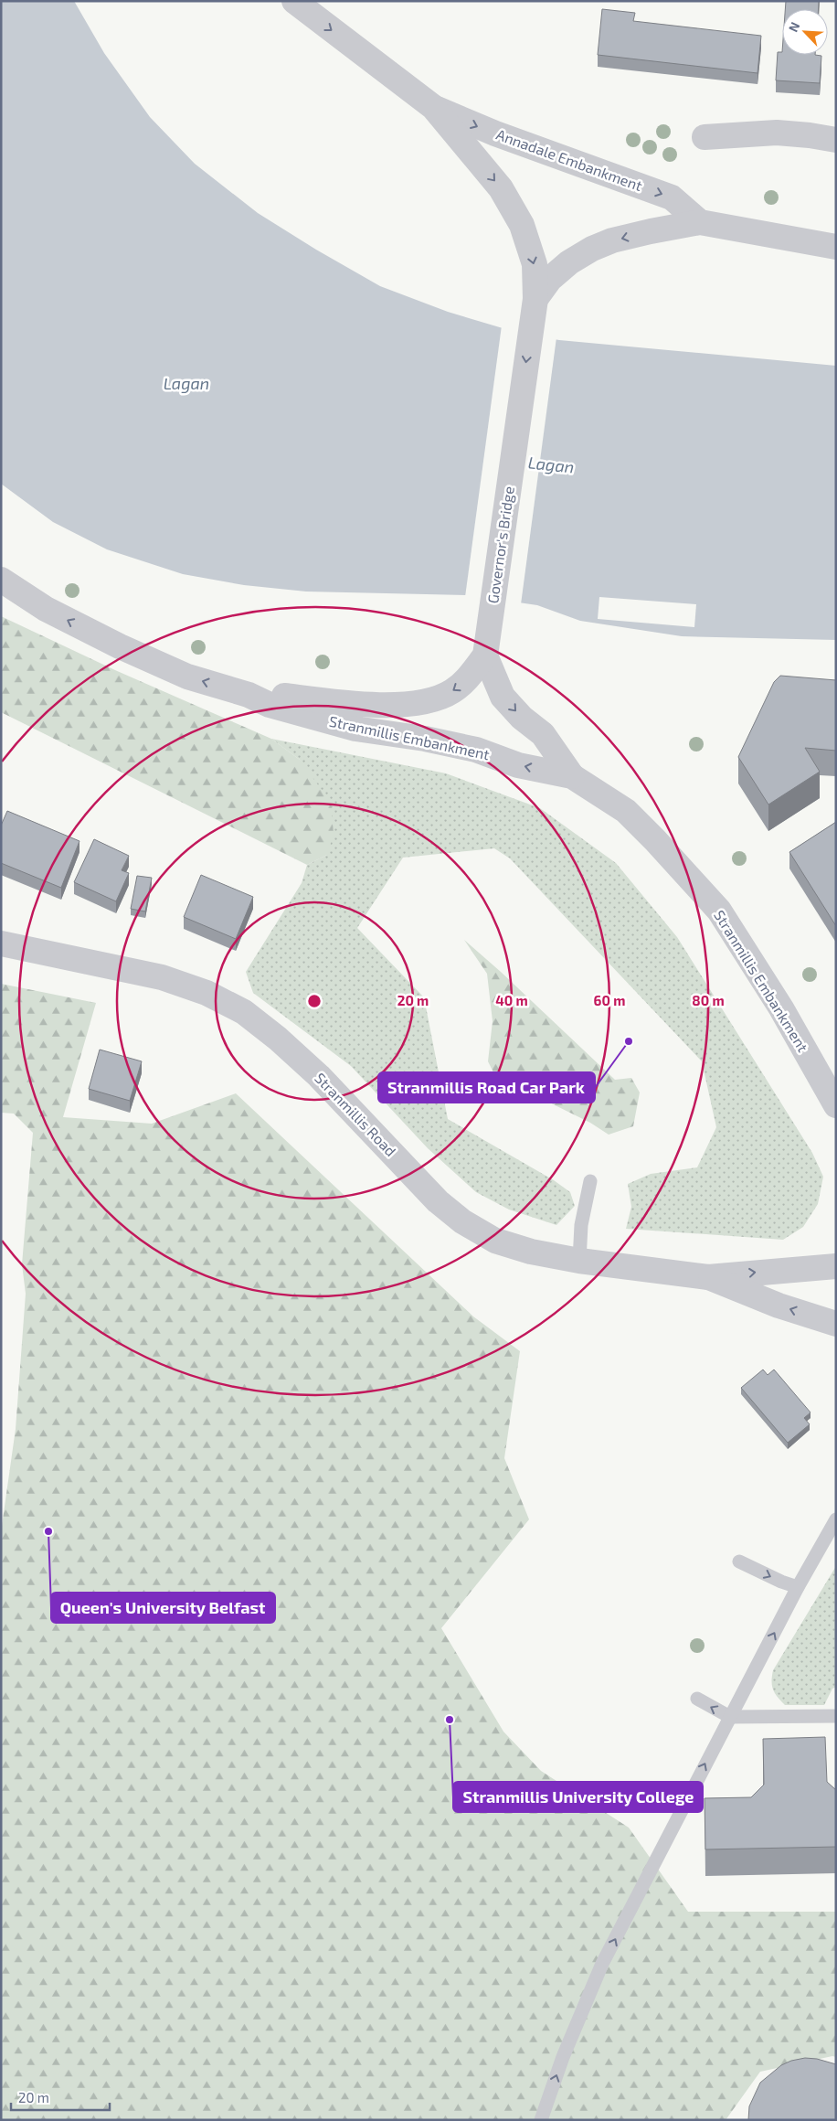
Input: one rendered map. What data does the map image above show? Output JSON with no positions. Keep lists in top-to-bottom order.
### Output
{
  "streets": {
    "street": [
      "Annadale Embankment",
      "Governor's Bridge",
      "Stranmillis Embankment",
      "Stranmillis Road"
    ]
  },
  "crossings": [
    ["Annadale Embankment", "Governor's Bridge"],
    ["Governor's Bridge", "Stranmillis Embankment"]
  ],
  "one_way": ["Annadale Embankment", "Governor's Bridge"],
  "water": ["Lagan"],
  "places": ["Stranmillis Road Car Park", "Queen's University Belfast", "Stranmillis University College"],
  "scale_bar": "20 m",
  "north": "top left",
  "rings": [
    "20 m",
    "40 m",
    "60 m",
    "80 m"
  ]
}
